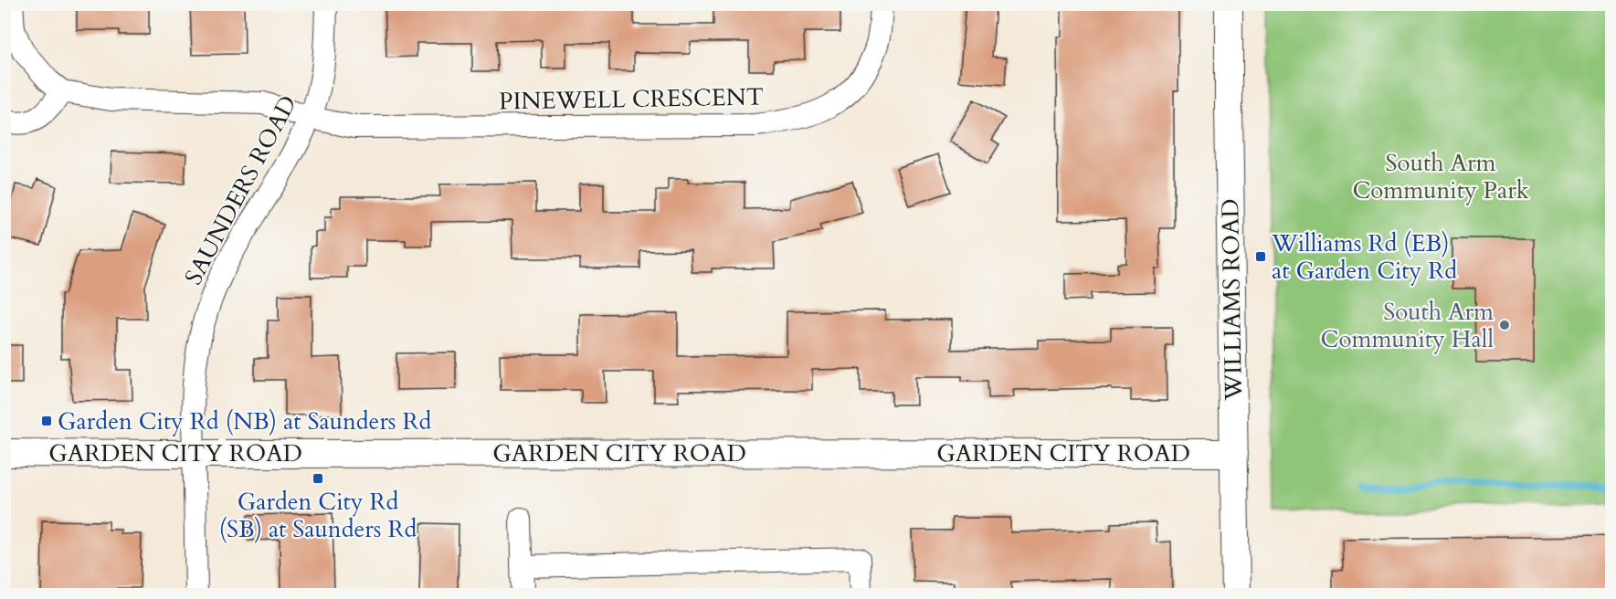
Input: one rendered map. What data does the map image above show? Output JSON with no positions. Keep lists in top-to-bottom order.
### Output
{
  "streets": {
    "street": [
      "PINEWELL CRESCENT",
      "SAUNDERS ROAD",
      "WILLIAMS ROAD",
      "GARDEN CITY ROAD"
    ]
  },
  "crossings": [
    ["PINEWELL CRESCENT", "SAUNDERS ROAD"],
    ["SAUNDERS ROAD", "GARDEN CITY ROAD"],
    ["WILLIAMS ROAD", "GARDEN CITY ROAD"]
  ],
  "parks": ["South Arm Community Park"],
  "places": {
    "transit": ["Williams Rd (EB) at Garden City Rd", "Garden City Rd (NB) at Saunders Rd", "Garden City Rd (SB) at Saunders Rd"],
    "other": ["South Arm Community Hall"]
  }
}
